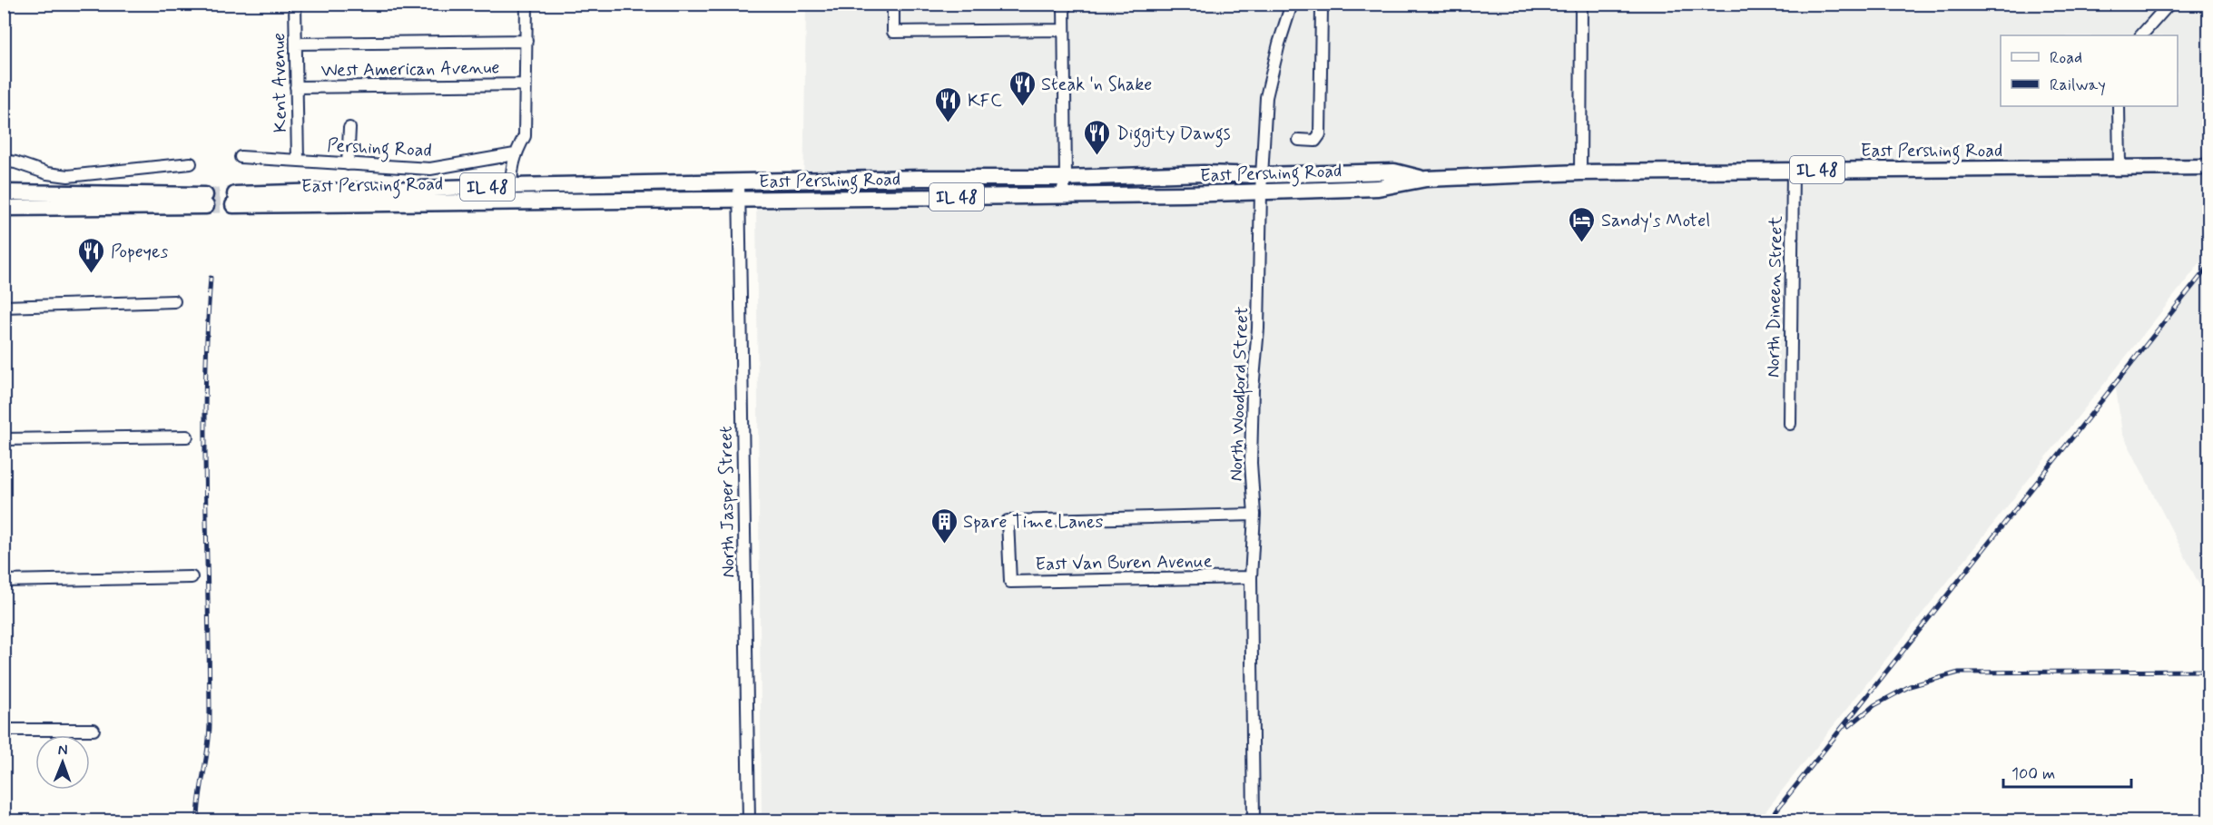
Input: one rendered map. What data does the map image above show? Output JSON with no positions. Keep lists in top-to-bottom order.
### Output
{
  "streets": {
    "main road": ["East Pershing Road", "IL 48"],
    "street": [
      "West American Avenue",
      "Kent Avenue",
      "Pershing Road",
      "North Dineen Street",
      "North Woodford Street",
      "North Jasper Street",
      "East Van Buren Avenue"
    ]
  },
  "crossings": [
    ["West American Avenue", "Kent Avenue"],
    ["Kent Avenue", "Pershing Road"],
    ["East Pershing Road", "North Dineen Street"],
    ["East Pershing Road", "North Woodford Street"],
    ["East Pershing Road", "North Jasper Street"],
    ["North Woodford Street", "East Van Buren Avenue"]
  ],
  "places": {
    "restaurant": [
      "Steak 'n Shake",
      "KFC",
      "Diggity Dawgs",
      "Popeyes"
    ],
    "hotel": ["Sandy's Motel"],
    "building": ["Spare Time Lanes"]
  },
  "legend": ["Road", "Railway"],
  "scale_bar": "100 m",
  "north": "top"
}
